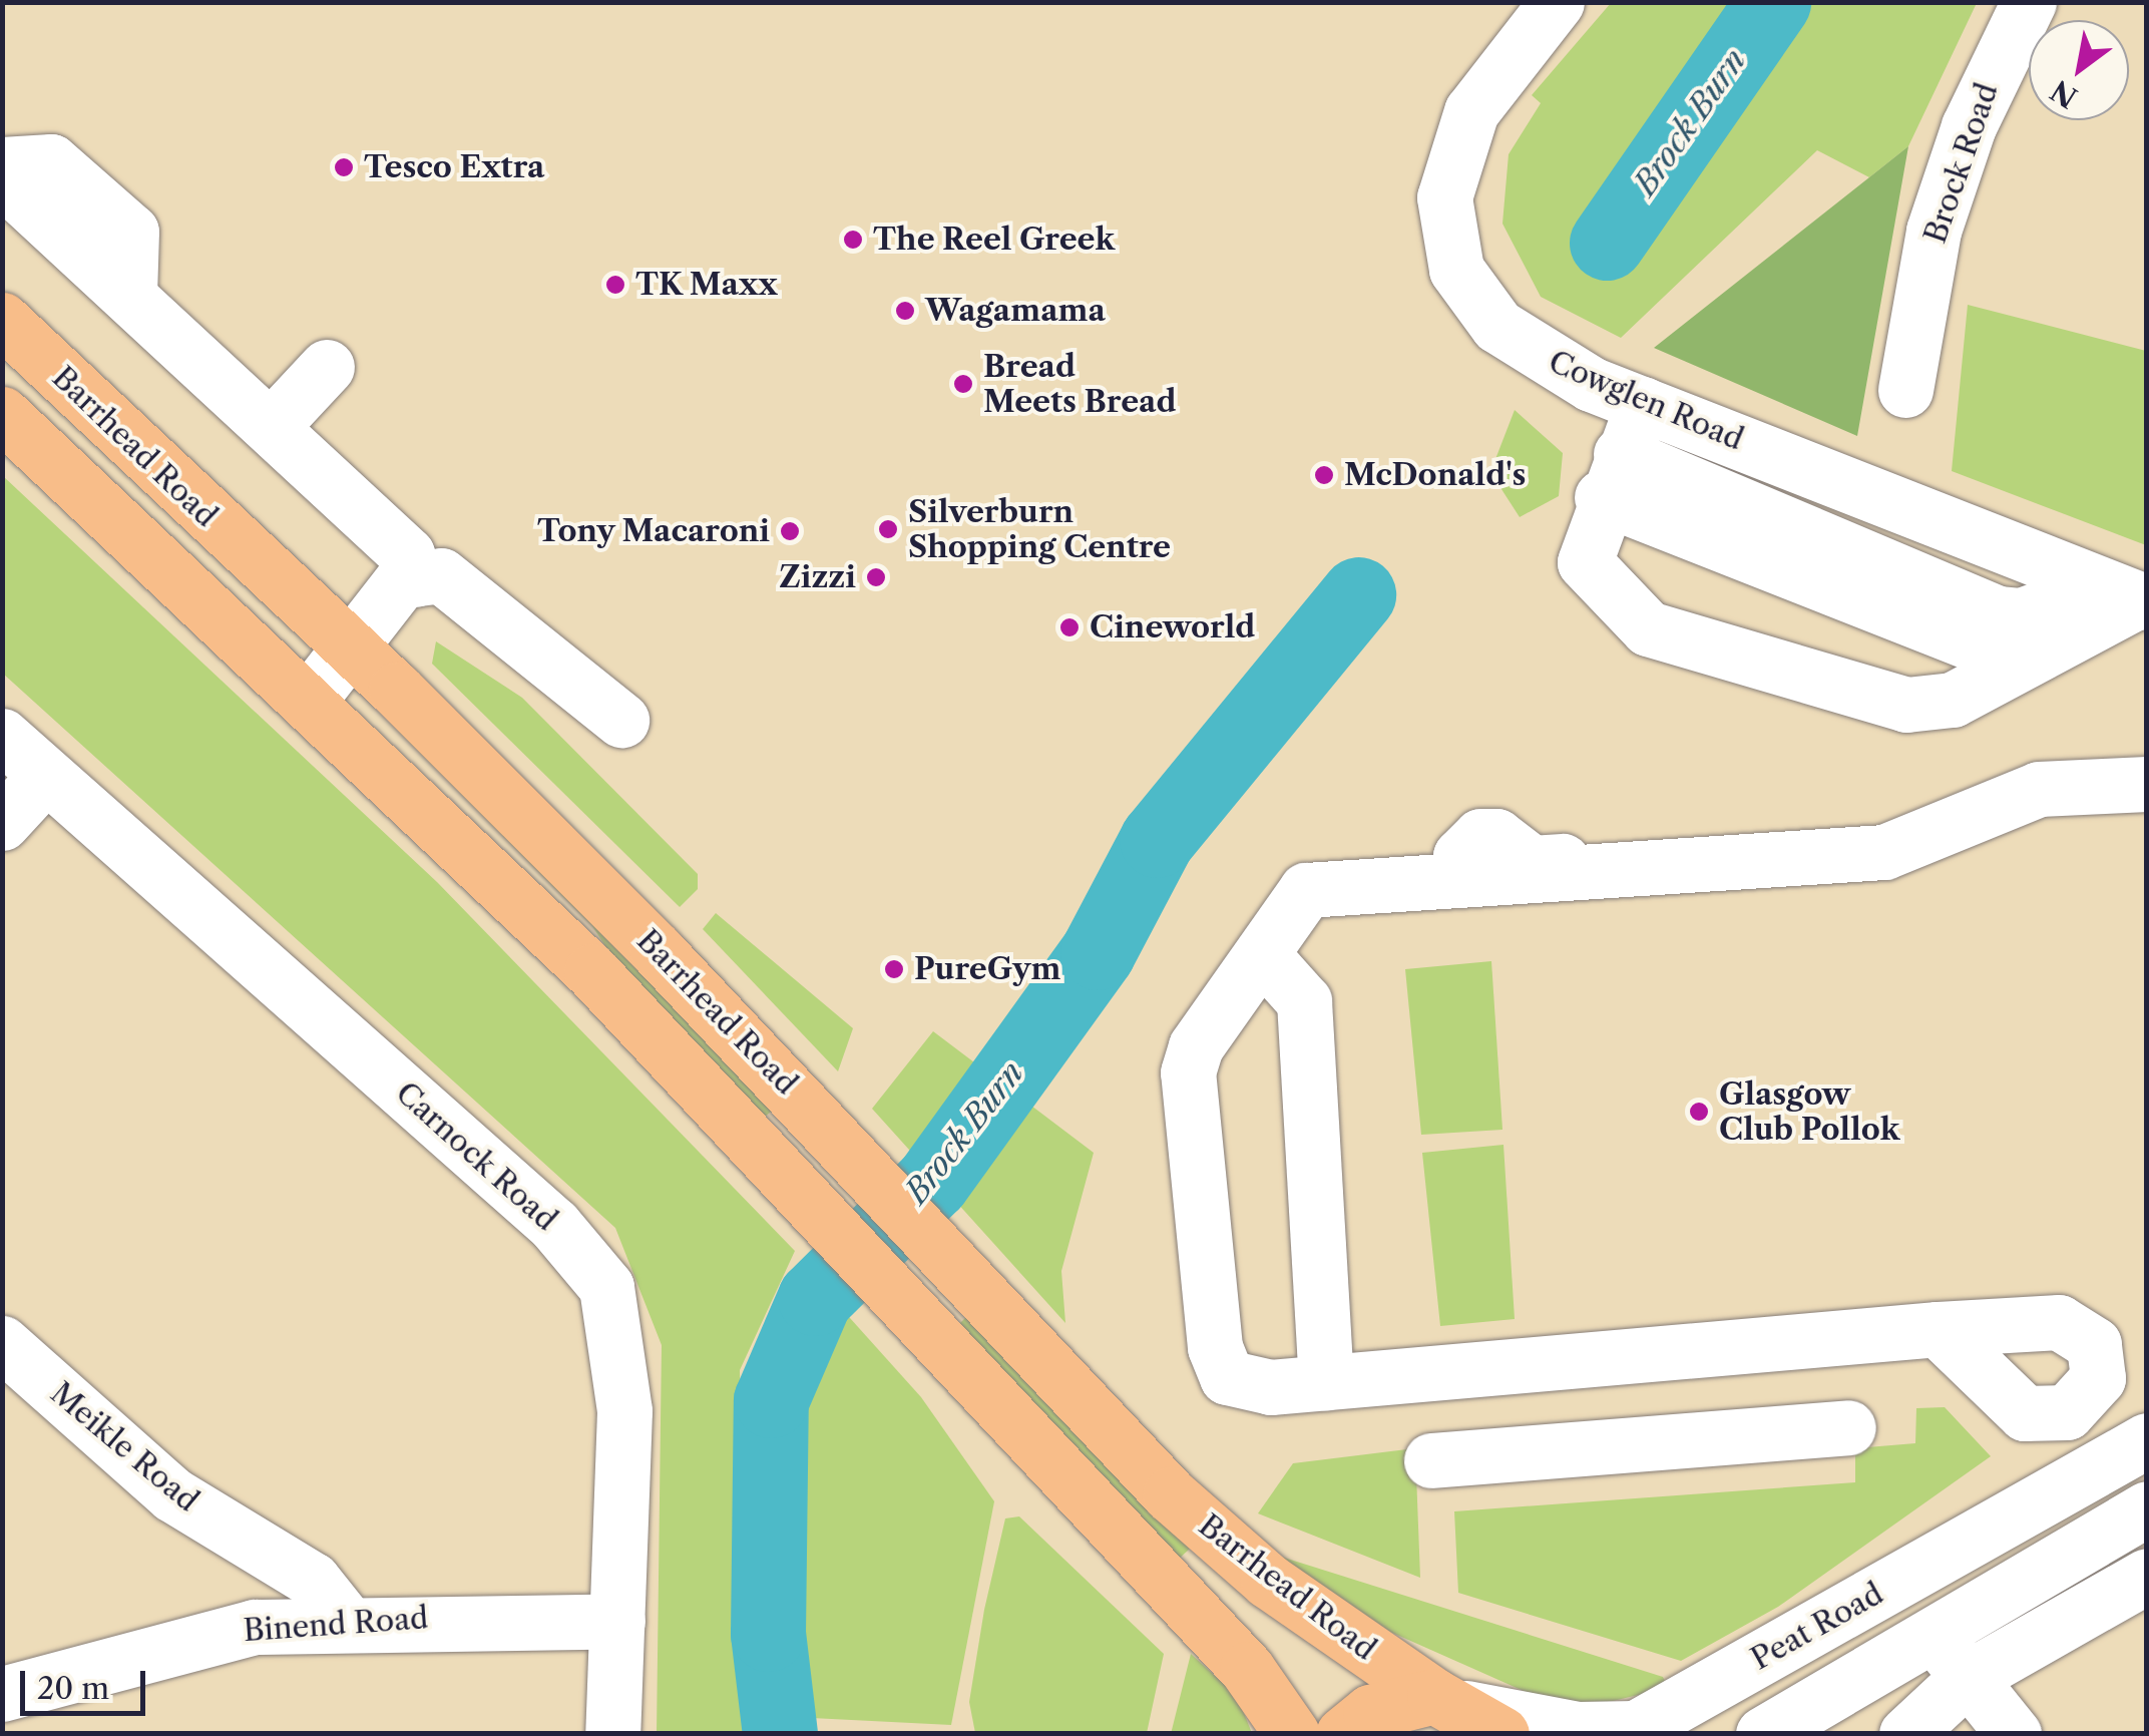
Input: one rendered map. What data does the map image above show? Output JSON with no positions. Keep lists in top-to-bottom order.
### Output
{
  "streets": {
    "main road": ["Barrhead Road"],
    "street": [
      "Brock Road",
      "Cowglen Road",
      "Carnock Road",
      "Meikle Road",
      "Binend Road",
      "Peat Road"
    ]
  },
  "crossings": [
    ["Barrhead Road", "Peat Road"],
    ["Carnock Road", "Binend Road"],
    ["Meikle Road", "Binend Road"]
  ],
  "water": ["Brock Burn"],
  "places": [
    "Tesco Extra",
    "The Reel Greek",
    "TK Maxx",
    "Wagamama",
    "Bread Meets Bread",
    "McDonald's",
    "Silverburn Shopping Centre",
    "Tony Macaroni",
    "Zizzi",
    "Cineworld",
    "PureGym",
    "Glasgow Club Pollok"
  ],
  "scale_bar": "20 m",
  "north": "bottom left"
}
